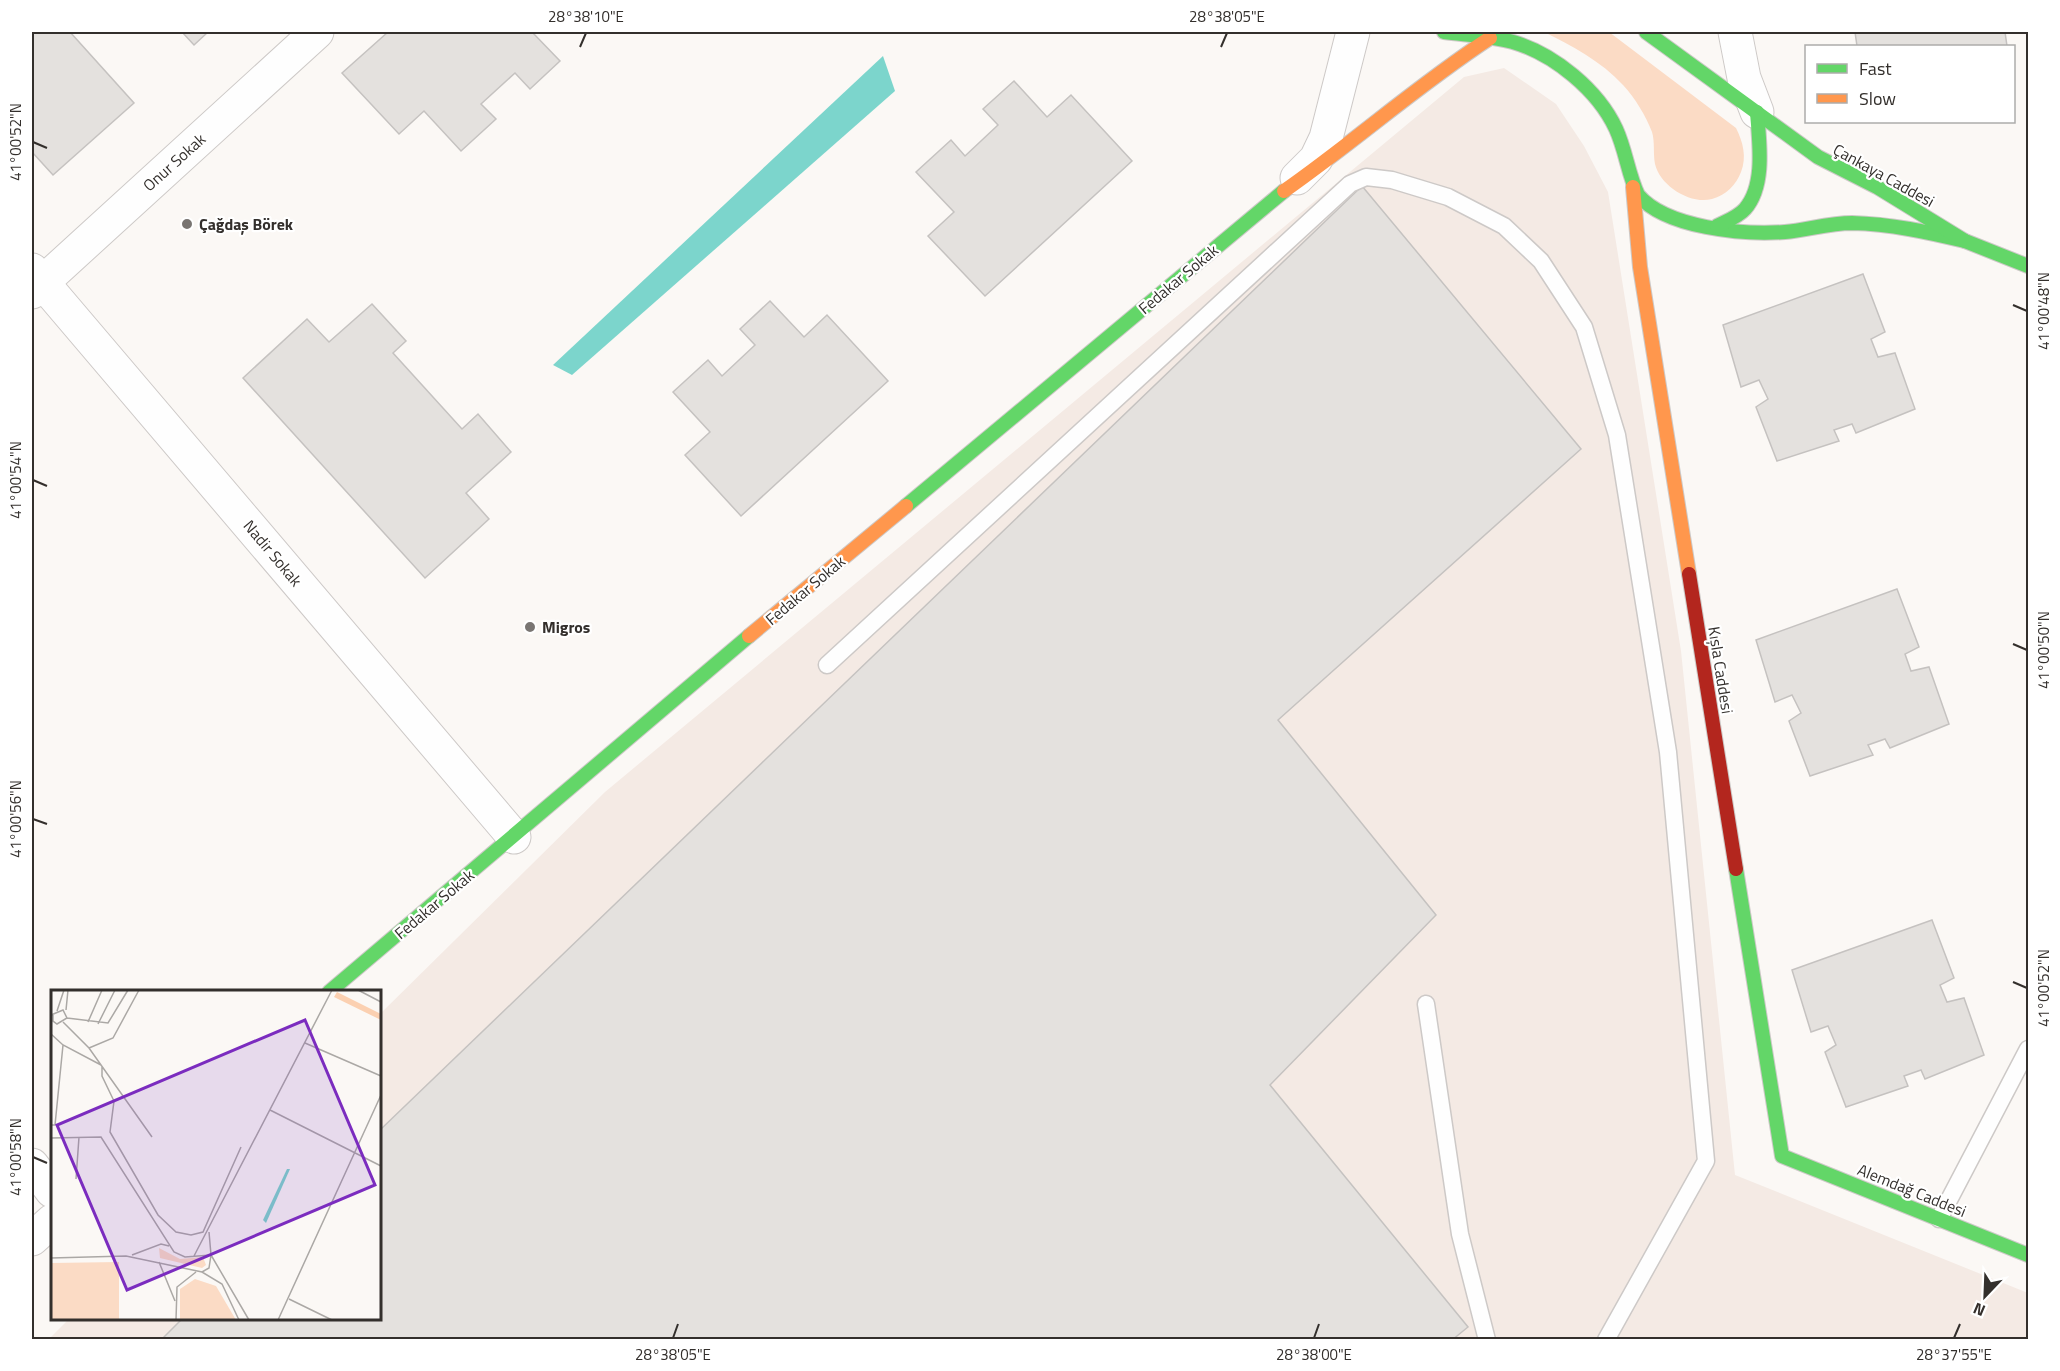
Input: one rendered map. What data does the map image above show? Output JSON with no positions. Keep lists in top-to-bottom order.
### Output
{
  "streets": {
    "main road": [
      "Çankaya Caddesi",
      "Fedakar Sokak",
      "Kışla Caddesi",
      "Alemdağ Caddesi"
    ],
    "street": ["Onur Sokak", "Nadir Sokak"]
  },
  "crossings": [
    ["Onur Sokak", "Nadir Sokak"],
    ["Fedakar Sokak", "Nadir Sokak"],
    ["Kışla Caddesi", "Alemdağ Caddesi"]
  ],
  "places": ["Çağdaş Börek", "Migros"],
  "legend": ["Fast", "Slow"],
  "north": "bottom left",
  "coordinates": [
    "28°38'10\"E",
    "28°38'05\"E",
    "41°00'52\"N",
    "41°00'48\"N",
    "41°00'54\"N",
    "41°00'50\"N",
    "41°00'56\"N",
    "41°00'58\"N",
    "28°38'00\"E",
    "28°37'55\"E"
  ]
}
